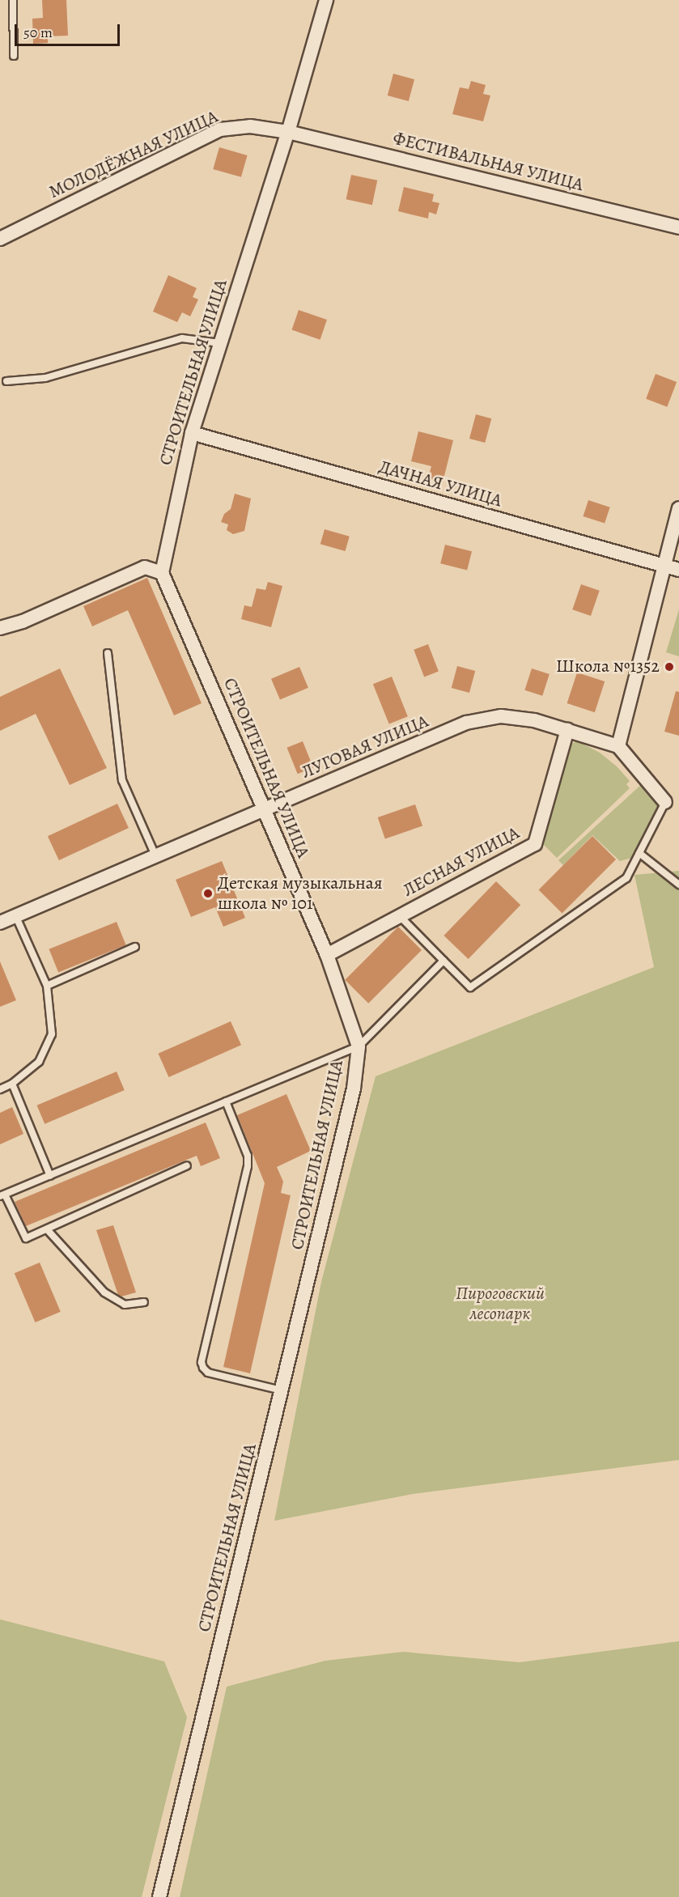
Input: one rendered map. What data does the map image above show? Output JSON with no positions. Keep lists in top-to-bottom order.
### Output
{
  "streets": {
    "street": [
      "МОЛОДЁЖНАЯ УЛИЦА",
      "ФЕСТИВАЛЬНАЯ УЛИЦА",
      "СТРОИТЕЛЬНАЯ УЛИЦА",
      "ДАЧНАЯ УЛИЦА",
      "ЛУГОВАЯ УЛИЦА",
      "ЛЕСНАЯ УЛИЦА"
    ]
  },
  "crossings": [
    ["МОЛОДЁЖНАЯ УЛИЦА", "ФЕСТИВАЛЬНАЯ УЛИЦА"],
    ["МОЛОДЁЖНАЯ УЛИЦА", "СТРОИТЕЛЬНАЯ УЛИЦА"],
    ["ФЕСТИВАЛЬНАЯ УЛИЦА", "СТРОИТЕЛЬНАЯ УЛИЦА"],
    ["СТРОИТЕЛЬНАЯ УЛИЦА", "ДАЧНАЯ УЛИЦА"],
    ["СТРОИТЕЛЬНАЯ УЛИЦА", "ЛУГОВАЯ УЛИЦА"],
    ["СТРОИТЕЛЬНАЯ УЛИЦА", "ЛЕСНАЯ УЛИЦА"],
    ["ЛУГОВАЯ УЛИЦА", "ЛЕСНАЯ УЛИЦА"]
  ],
  "parks": ["Пироговский лесопарк"],
  "places": ["Школа №1352", "Детская музыкальная школа № 101"],
  "scale_bar": "50 m"
}
